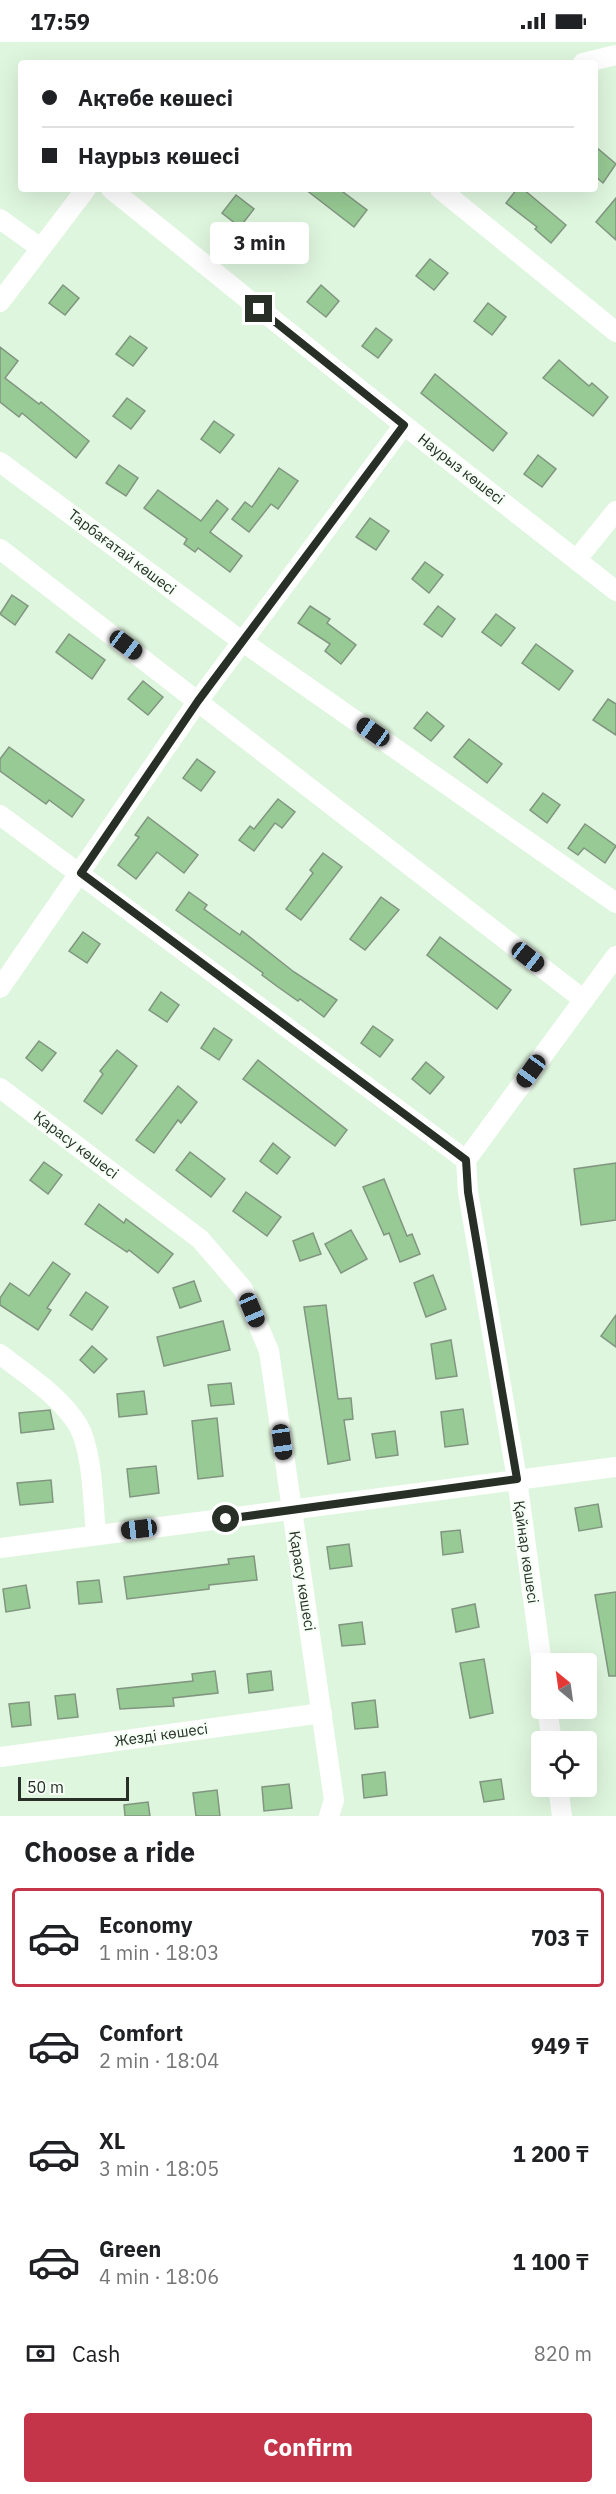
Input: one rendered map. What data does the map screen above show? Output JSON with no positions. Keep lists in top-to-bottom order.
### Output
{
  "streets": {
    "street": [
      "Наурыз көшесі",
      "Тарбағатай көшесі",
      "Қарасу көшесі",
      "Қайнар көшесі",
      "Жезді көшесі"
    ]
  },
  "crossings": [
    ["Қарасу көшесі", "Жезді көшесі"]
  ],
  "scale_bar": "50 m",
  "north": "top left",
  "page": {
    "status": "17:59",
    "banner": ["Ақтөбе көшесі", "Наурыз көшесі"],
    "bubble": "3 min",
    "scale": "50 m",
    "heading": "Choose a ride",
    "list": [
      {
        "name": "Economy",
        "note": "1 min · 18:03",
        "value": "703 ₸"
      },
      {
        "name": "Comfort",
        "note": "2 min · 18:04",
        "value": "949 ₸"
      },
      {
        "name": "XL",
        "note": "3 min · 18:05",
        "value": "1 200 ₸"
      },
      {
        "name": "Green",
        "note": "4 min · 18:06",
        "value": "1 100 ₸"
      }
    ],
    "pay": ["Cash", "820 m"],
    "buttons": "Confirm"
  }
}
